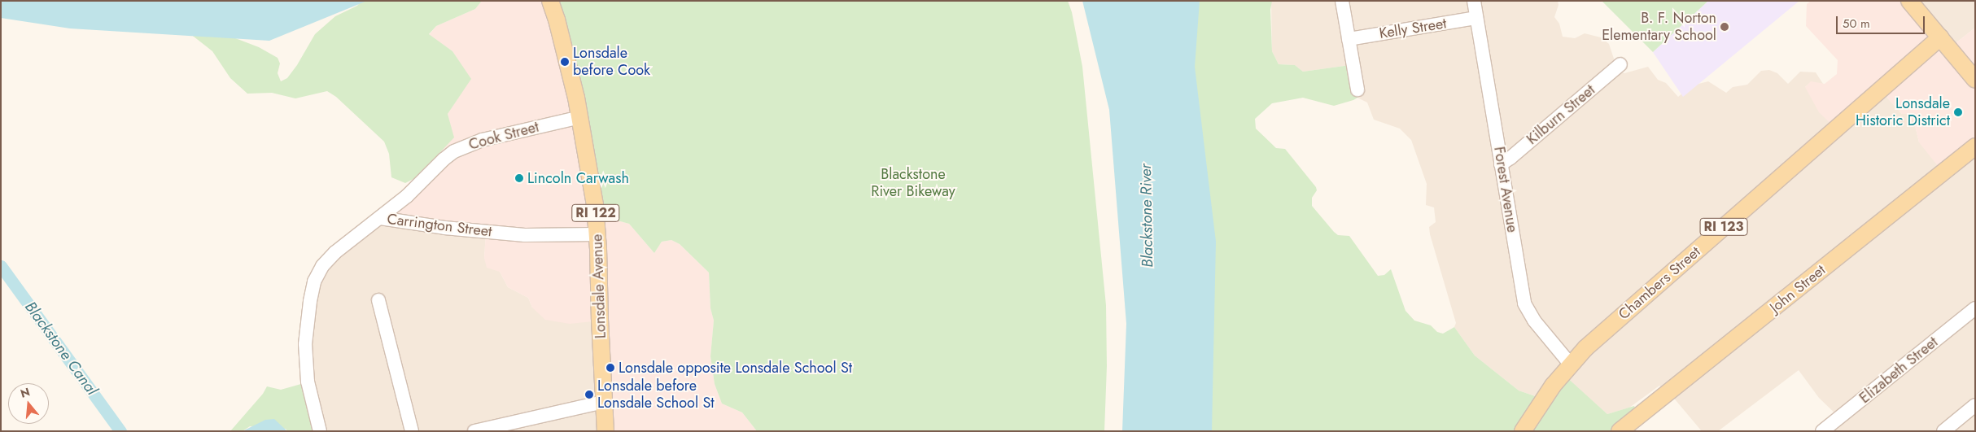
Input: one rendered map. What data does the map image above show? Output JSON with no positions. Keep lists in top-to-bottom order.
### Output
{
  "streets": {
    "main road": [
      "RI 122",
      "RI 123",
      "Chambers Street",
      "Lonsdale Avenue",
      "John Street"
    ],
    "street": [
      "Kelly Street",
      "Kilburn Street",
      "Cook Street",
      "Forest Avenue",
      "Carrington Street",
      "Elizabeth Street"
    ]
  },
  "crossings": [
    ["Kelly Street", "Forest Avenue"],
    ["Kilburn Street", "Forest Avenue"],
    ["Cook Street", "Carrington Street"],
    ["Cook Street", "Lonsdale Avenue"],
    ["Forest Avenue", "Chambers Street"],
    ["Carrington Street", "Lonsdale Avenue"]
  ],
  "water": ["Blackstone River", "Blackstone Canal"],
  "parks": ["Blackstone River Bikeway"],
  "places": [
    "B. F. Norton Elementary School",
    "Lonsdale before Cook",
    "Lonsdale Historic District",
    "Lincoln Carwash",
    "Lonsdale opposite Lonsdale School St",
    "Lonsdale before Lonsdale School St"
  ],
  "scale_bar": "50 m",
  "north": "top"
}
